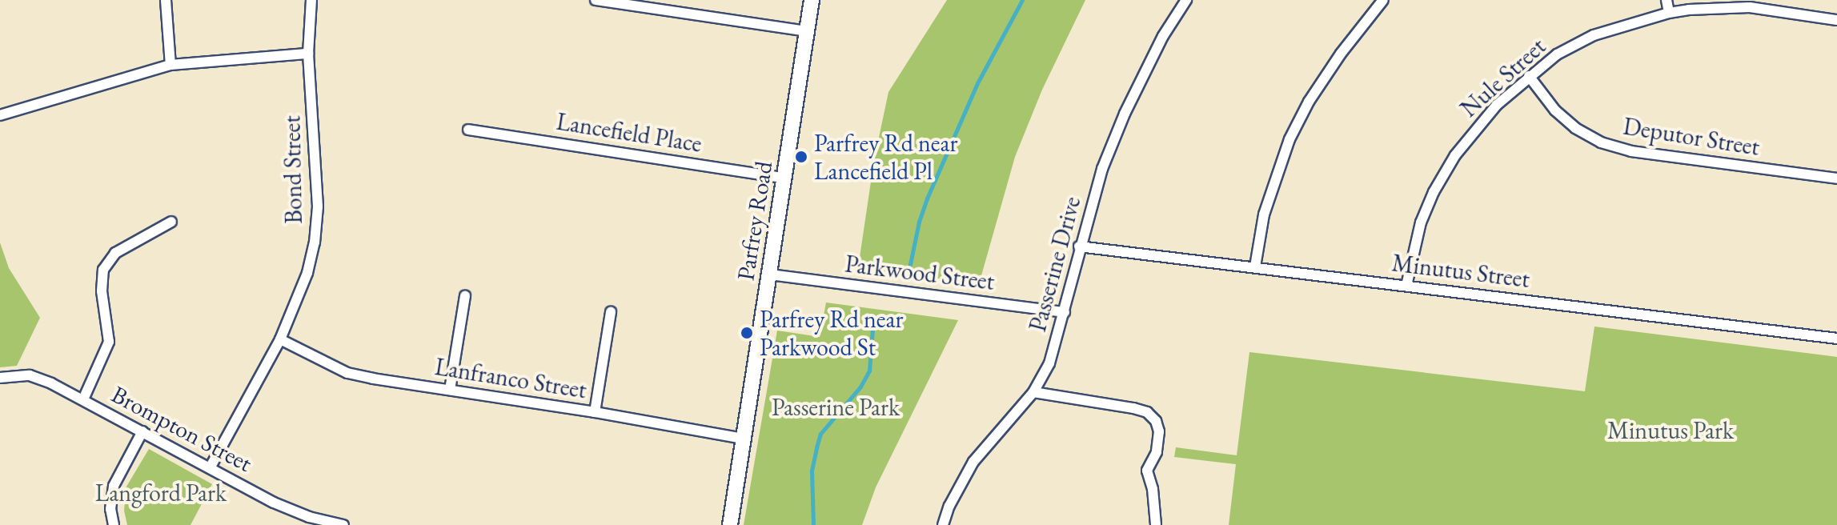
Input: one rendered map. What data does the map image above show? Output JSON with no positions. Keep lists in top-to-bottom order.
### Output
{
  "streets": {
    "main road": ["Parfrey Road"],
    "street": [
      "Nule Street",
      "Lancefield Place",
      "Deputor Street",
      "Bond Street",
      "Passerine Drive",
      "Minutus Street",
      "Parkwood Street",
      "Lanfranco Street",
      "Brompton Street"
    ]
  },
  "crossings": [
    ["Nule Street", "Deputor Street"],
    ["Nule Street", "Minutus Street"],
    ["Lancefield Place", "Parfrey Road"],
    ["Bond Street", "Lanfranco Street"],
    ["Bond Street", "Brompton Street"],
    ["Parfrey Road", "Parkwood Street"],
    ["Parfrey Road", "Lanfranco Street"],
    ["Passerine Drive", "Minutus Street"],
    ["Passerine Drive", "Parkwood Street"]
  ],
  "parks": ["Passerine Park", "Minutus Park", "Langford Park"],
  "places": ["Parfrey Rd near Lancefield Pl", "Parfrey Rd near Parkwood St"]
}
